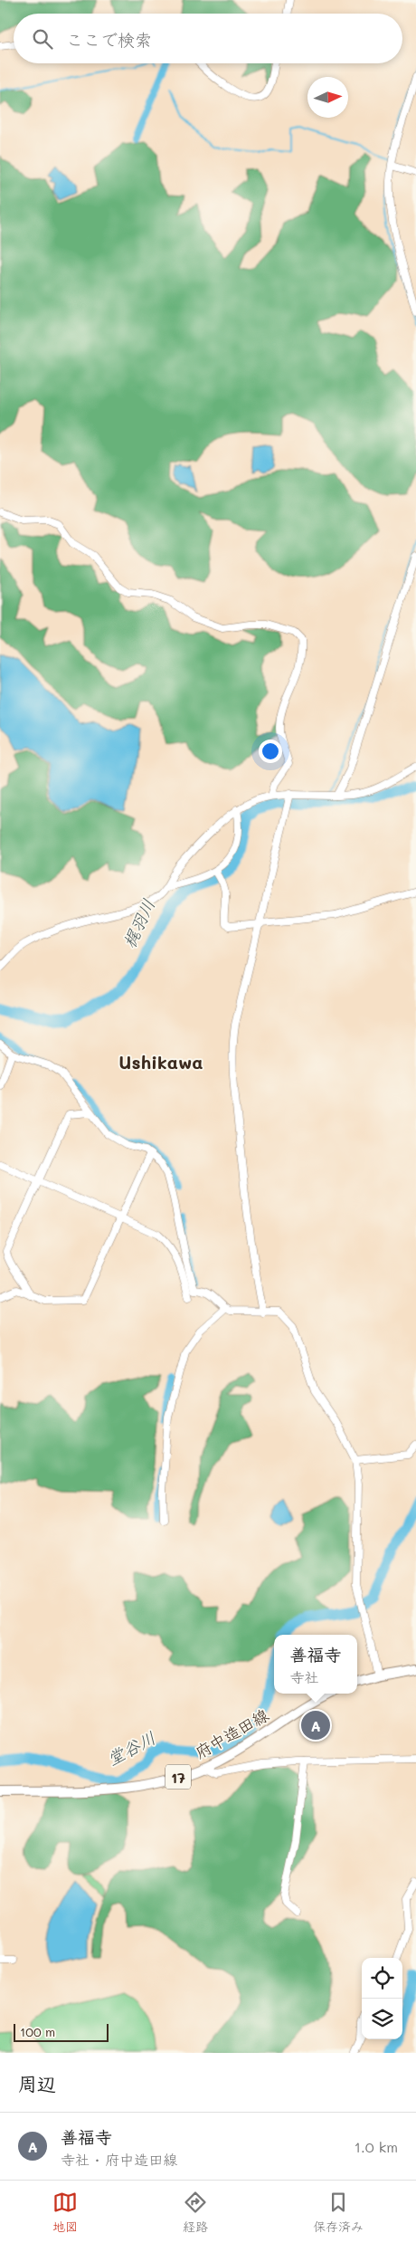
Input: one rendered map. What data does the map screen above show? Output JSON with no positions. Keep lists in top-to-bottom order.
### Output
{
  "streets": {
    "main road": ["府中造田線", "17"]
  },
  "districts": ["Ushikawa"],
  "water": ["梶羽川", "堂谷川"],
  "scale_bar": "100 m",
  "north": "right",
  "page": {
    "search": "ここで検索",
    "popup": ["善福寺", "寺社"],
    "pins": "A",
    "scale": "100 m",
    "heading": "周辺",
    "list": [
      {
        "mark": "A",
        "name": "善福寺",
        "note": "寺社 · 府中造田線",
        "value": "1.0 km"
      }
    ],
    "nav": ["地図", "経路", "保存済み"]
  }
}
